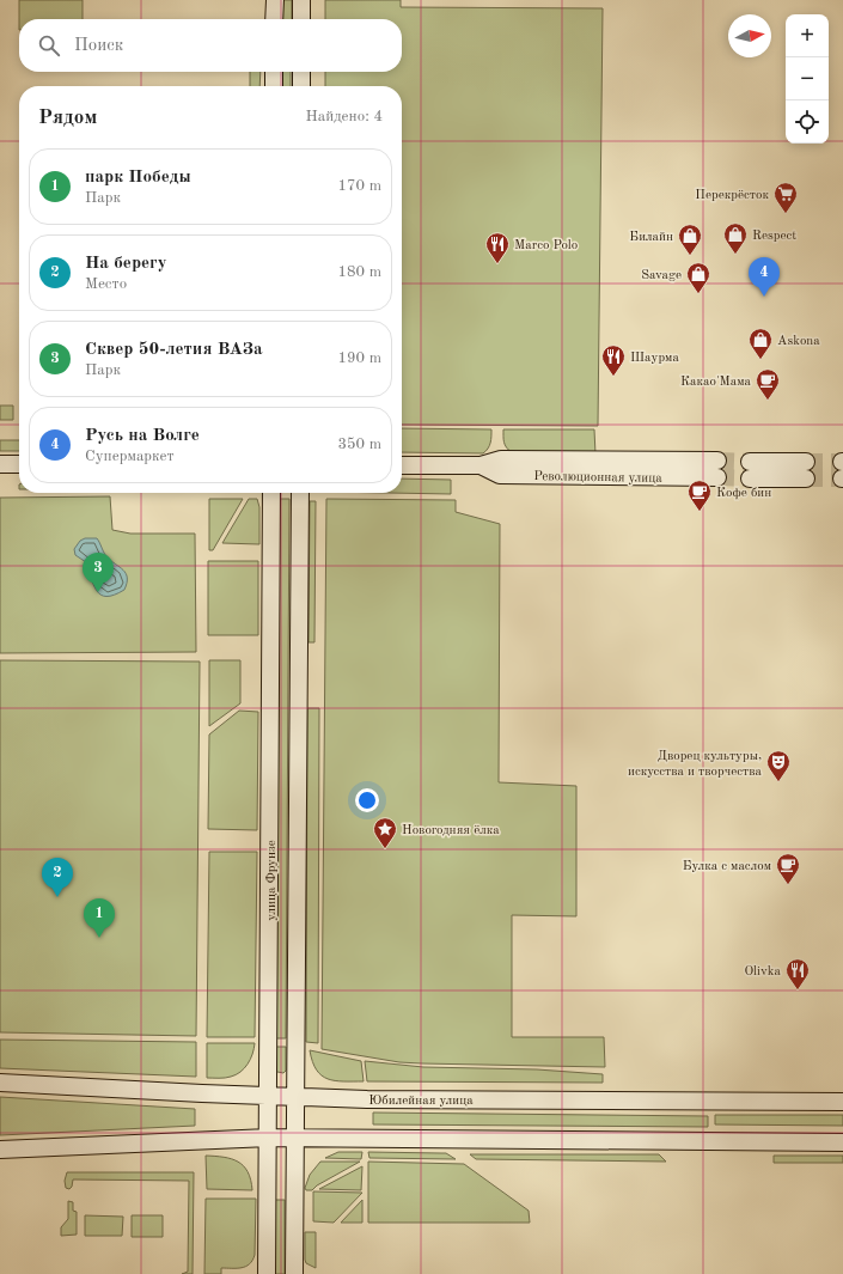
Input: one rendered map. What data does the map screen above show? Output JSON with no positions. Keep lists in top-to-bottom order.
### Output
{
  "streets": {
    "main road": ["Революционная улица", "улица Фрунзе", "Юбилейная улица"]
  },
  "crossings": [
    ["улица Фрунзе", "Юбилейная улица"]
  ],
  "places": {
    "supermarket": ["Перекрёсток"],
    "shop": [
      "Respect",
      "Билайн",
      "Savage",
      "Askona"
    ],
    "restaurant": ["Marco Polo", "Шаурма", "Olivka"],
    "cafe": ["Какао'Мама", "Кофе бин", "Булка с маслом"],
    "theatre": ["Дворец культуры, искусства и творчества"],
    "place": ["Новогодняя ёлка"]
  },
  "north": "right",
  "page": {
    "map_buttons": ["+", "−"],
    "search": "Поиск",
    "heading": ["Рядом", "Найдено: 4"],
    "list": [
      {
        "mark": "1",
        "name": "парк Победы",
        "note": "Парк",
        "value": "170 m"
      },
      {
        "mark": "2",
        "name": "На берегу",
        "note": "Место",
        "value": "180 m"
      },
      {
        "mark": "3",
        "name": "Сквер 50-летия ВАЗа",
        "note": "Парк",
        "value": "190 m"
      },
      {
        "mark": "4",
        "name": "Русь на Волге",
        "note": "Супермаркет",
        "value": "350 m"
      }
    ],
    "pins": [
      "4",
      "3",
      "2",
      "1"
    ]
  }
}
